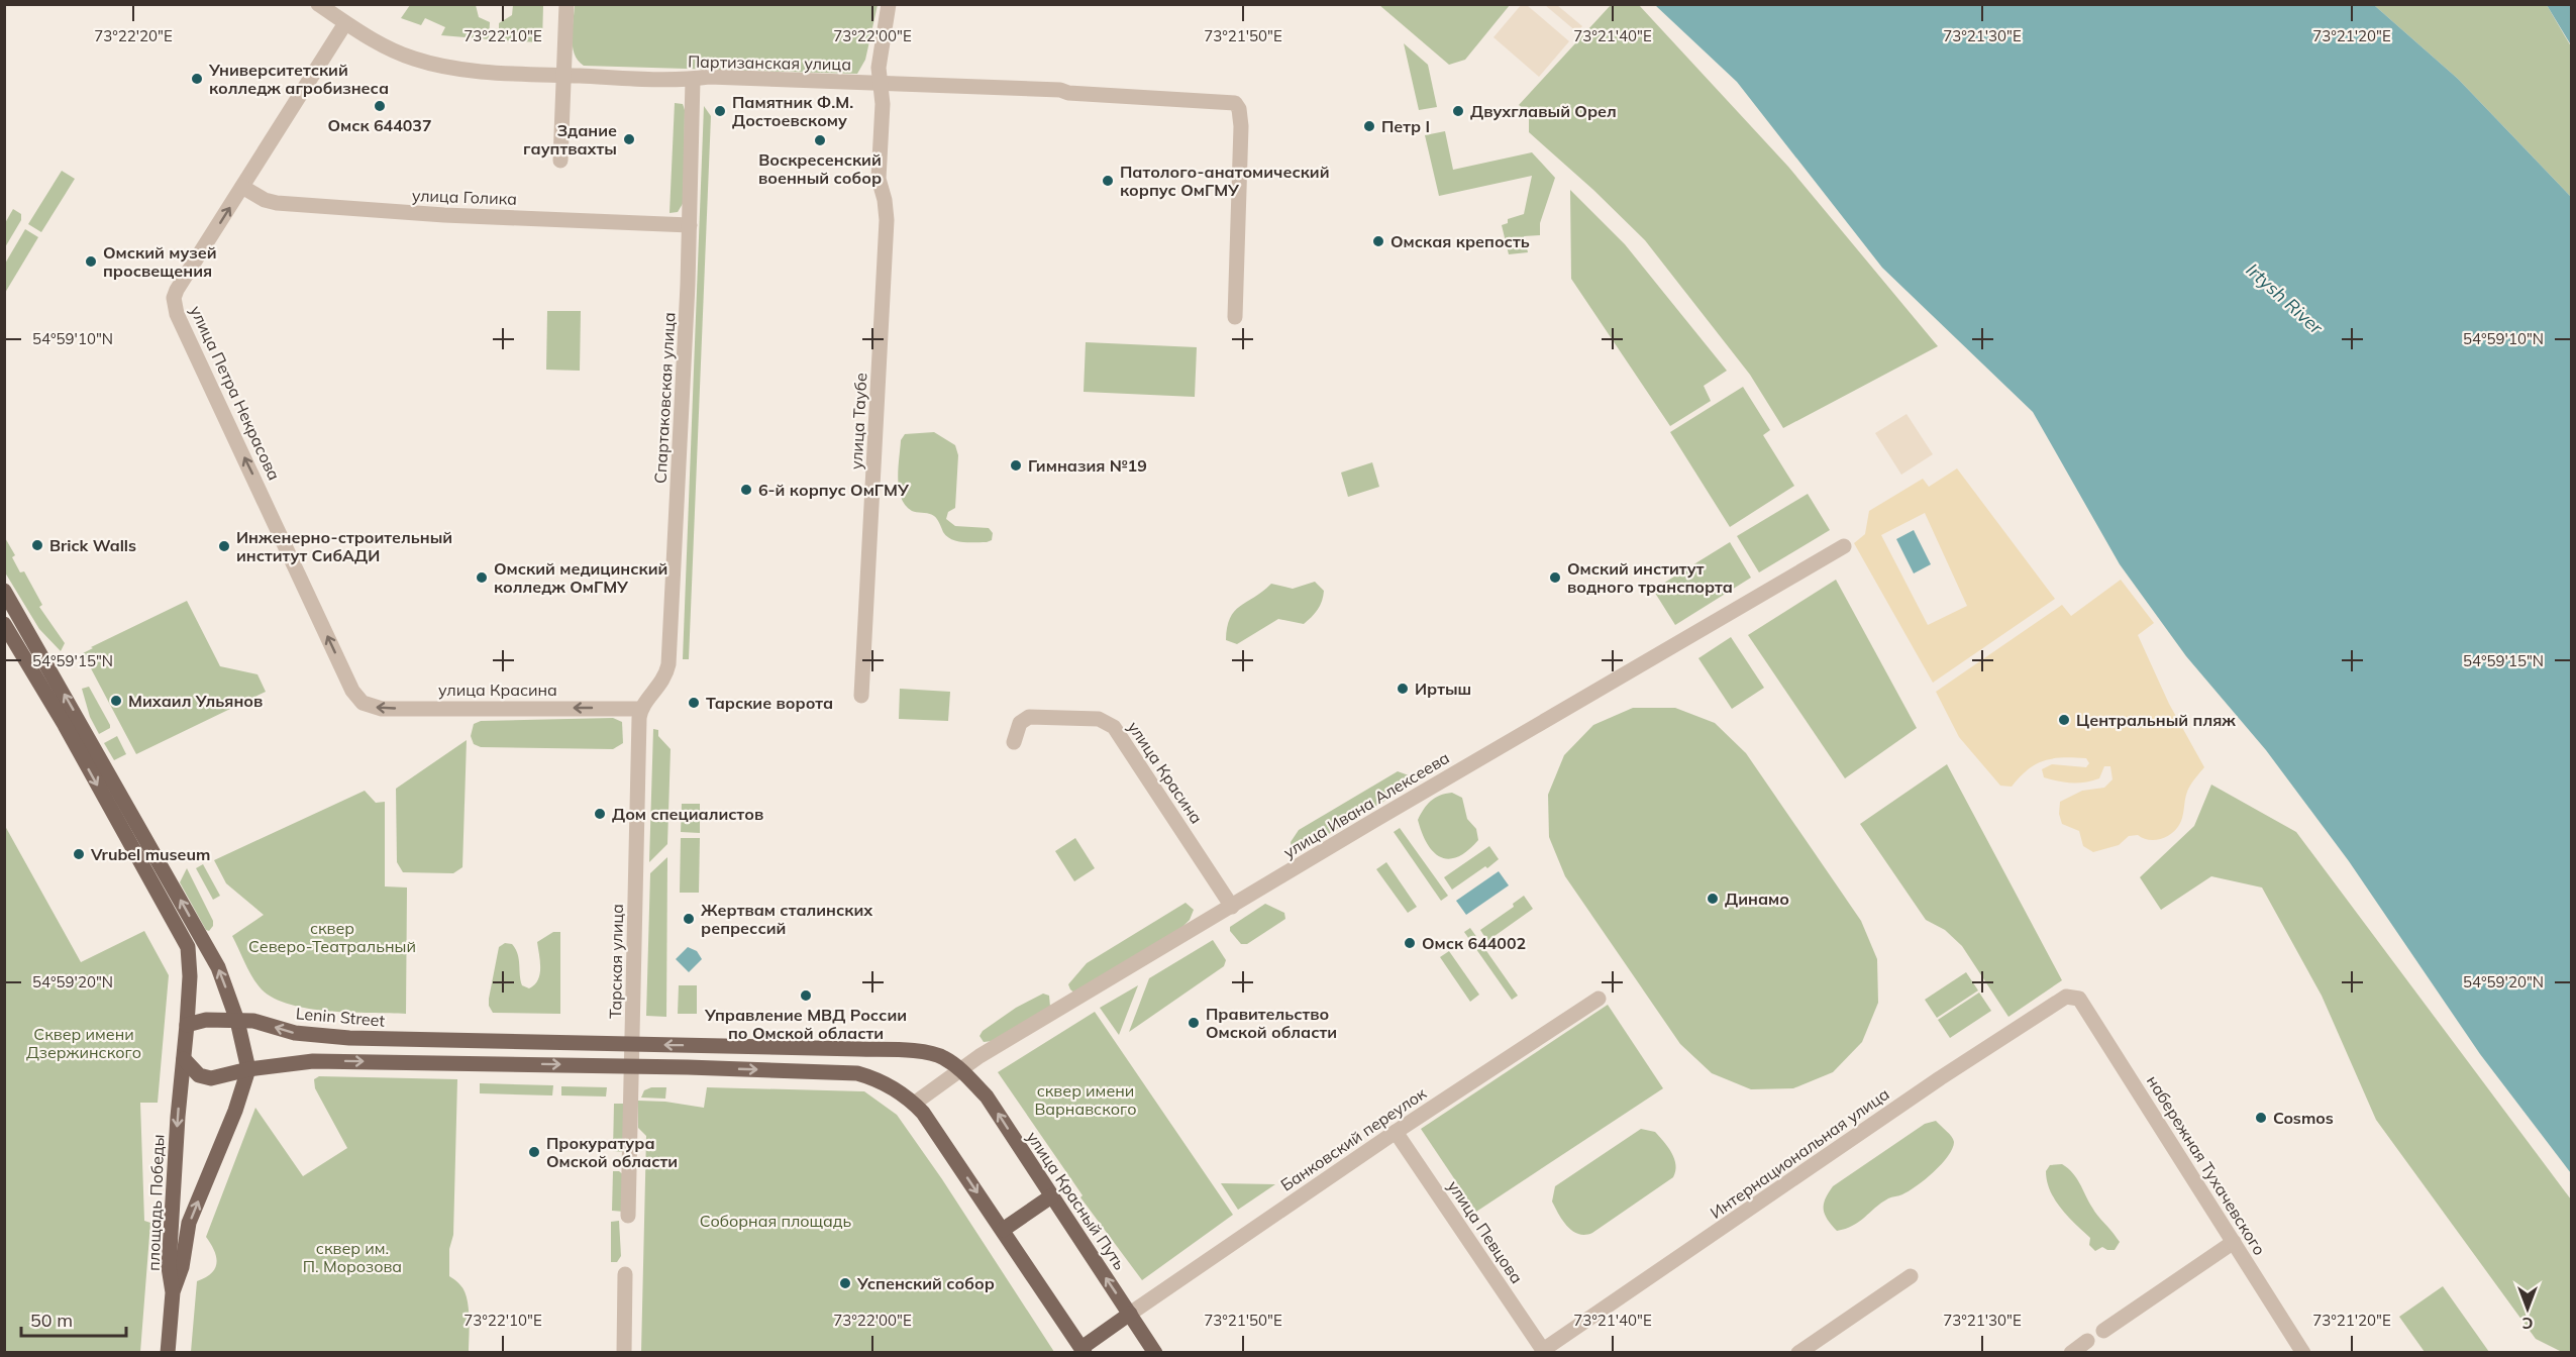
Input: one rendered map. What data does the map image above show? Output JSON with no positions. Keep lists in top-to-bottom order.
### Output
{
  "streets": {
    "main road": ["Lenin Street", "улица Красный Путь", "площадь Победы"],
    "street": [
      "Партизанская улица",
      "улица Голика",
      "улица Петра Некрасова",
      "Спартаковская улица",
      "улица Таубе",
      "улица Красина",
      "улица Ивана Алексеева",
      "Тарская улица",
      "Банковский переулок",
      "Интернациональная улица",
      "набережная Тухачевского",
      "улица Певцова"
    ]
  },
  "crossings": [
    ["Партизанская улица", "улица Петра Некрасова"],
    ["Партизанская улица", "Спартаковская улица"],
    ["Партизанская улица", "улица Таубе"],
    ["улица Голика", "улица Петра Некрасова"],
    ["улица Голика", "Спартаковская улица"],
    ["улица Петра Некрасова", "улица Красина"],
    ["Спартаковская улица", "улица Красина"],
    ["Спартаковская улица", "Тарская улица"],
    ["улица Красина", "улица Ивана Алексеева"],
    ["улица Красина", "Тарская улица"],
    ["улица Ивана Алексеева", "улица Красный Путь"],
    ["Тарская улица", "Lenin Street"],
    ["Lenin Street", "улица Красный Путь"],
    ["Lenin Street", "площадь Победы"],
    ["Банковский переулок", "улица Красный Путь"],
    ["Банковский переулок", "улица Певцова"],
    ["Интернациональная улица", "набережная Тухачевского"],
    ["Интернациональная улица", "улица Певцова"]
  ],
  "one_way": ["улица Петра Некрасова", "улица Красина"],
  "water": ["Irtysh River"],
  "parks": [
    "сквер Северо-Театральный",
    "Сквер имени Дзержинского",
    "сквер имени Варнавского",
    "Соборная площадь",
    "сквер им. П. Морозова"
  ],
  "places": [
    "Университетский колледж агробизнеса",
    "Омск 644037",
    "Памятник Ф.М. Достоевскому",
    "Двухглавый Орел",
    "Петр I",
    "Здание гауптвахты",
    "Воскресенский военный собор",
    "Патолого-анатомический корпус ОмГМУ",
    "Омская крепость",
    "Омский музей просвещения",
    "Гимназия №19",
    "6-й корпус ОмГМУ",
    "Brick Walls",
    "Инженерно-строительный институт СибАДИ",
    "Омский медицинский колледж ОмГМУ",
    "Омский институт водного транспорта",
    "Иртыш",
    "Михаил Ульянов",
    "Тарские ворота",
    "Центральный пляж",
    "Дом специалистов",
    "Vrubel museum",
    "Динамо",
    "Жертвам сталинских репрессий",
    "Омск 644002",
    "Управление МВД России по Омской области",
    "Правительство Омской области",
    "Cosmos",
    "Прокуратура Омской области",
    "Успенский собор"
  ],
  "scale_bar": "50 m",
  "north": "bottom",
  "coordinates": [
    "73°22'20\"E",
    "73°22'10\"E",
    "73°22'00\"E",
    "73°21'50\"E",
    "73°21'40\"E",
    "73°21'30\"E",
    "73°21'20\"E",
    "54°59'10\"N",
    "54°59'15\"N",
    "54°59'20\"N"
  ]
}
